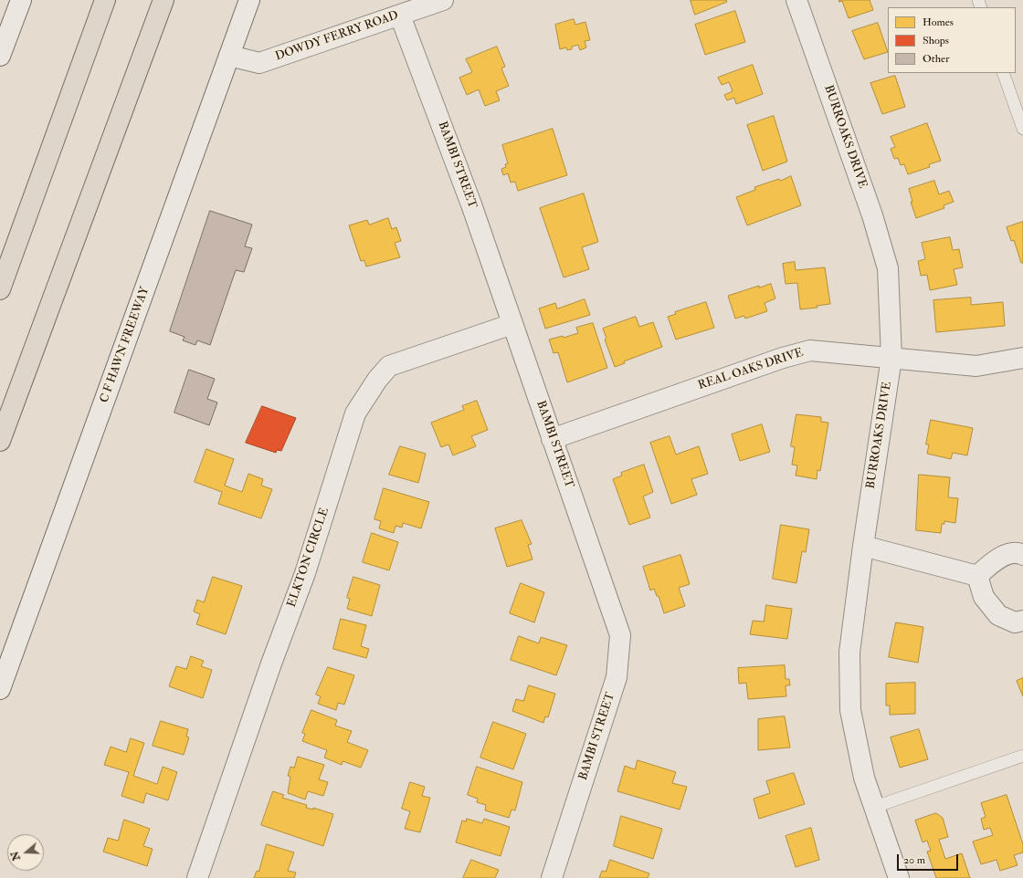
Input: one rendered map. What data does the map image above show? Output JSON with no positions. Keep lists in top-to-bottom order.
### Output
{
  "streets": {
    "street": [
      "DOWDY FERRY ROAD",
      "BURROAKS DRIVE",
      "BAMBI STREET",
      "C F HAWN FREEWAY",
      "REAL OAKS DRIVE",
      "ELKTON CIRCLE"
    ]
  },
  "crossings": [
    ["DOWDY FERRY ROAD", "BAMBI STREET"],
    ["DOWDY FERRY ROAD", "C F HAWN FREEWAY"],
    ["BURROAKS DRIVE", "REAL OAKS DRIVE"],
    ["BAMBI STREET", "REAL OAKS DRIVE"],
    ["BAMBI STREET", "ELKTON CIRCLE"]
  ],
  "legend": ["Homes", "Shops", "Other"],
  "scale_bar": "20 m",
  "north": "left"
}
